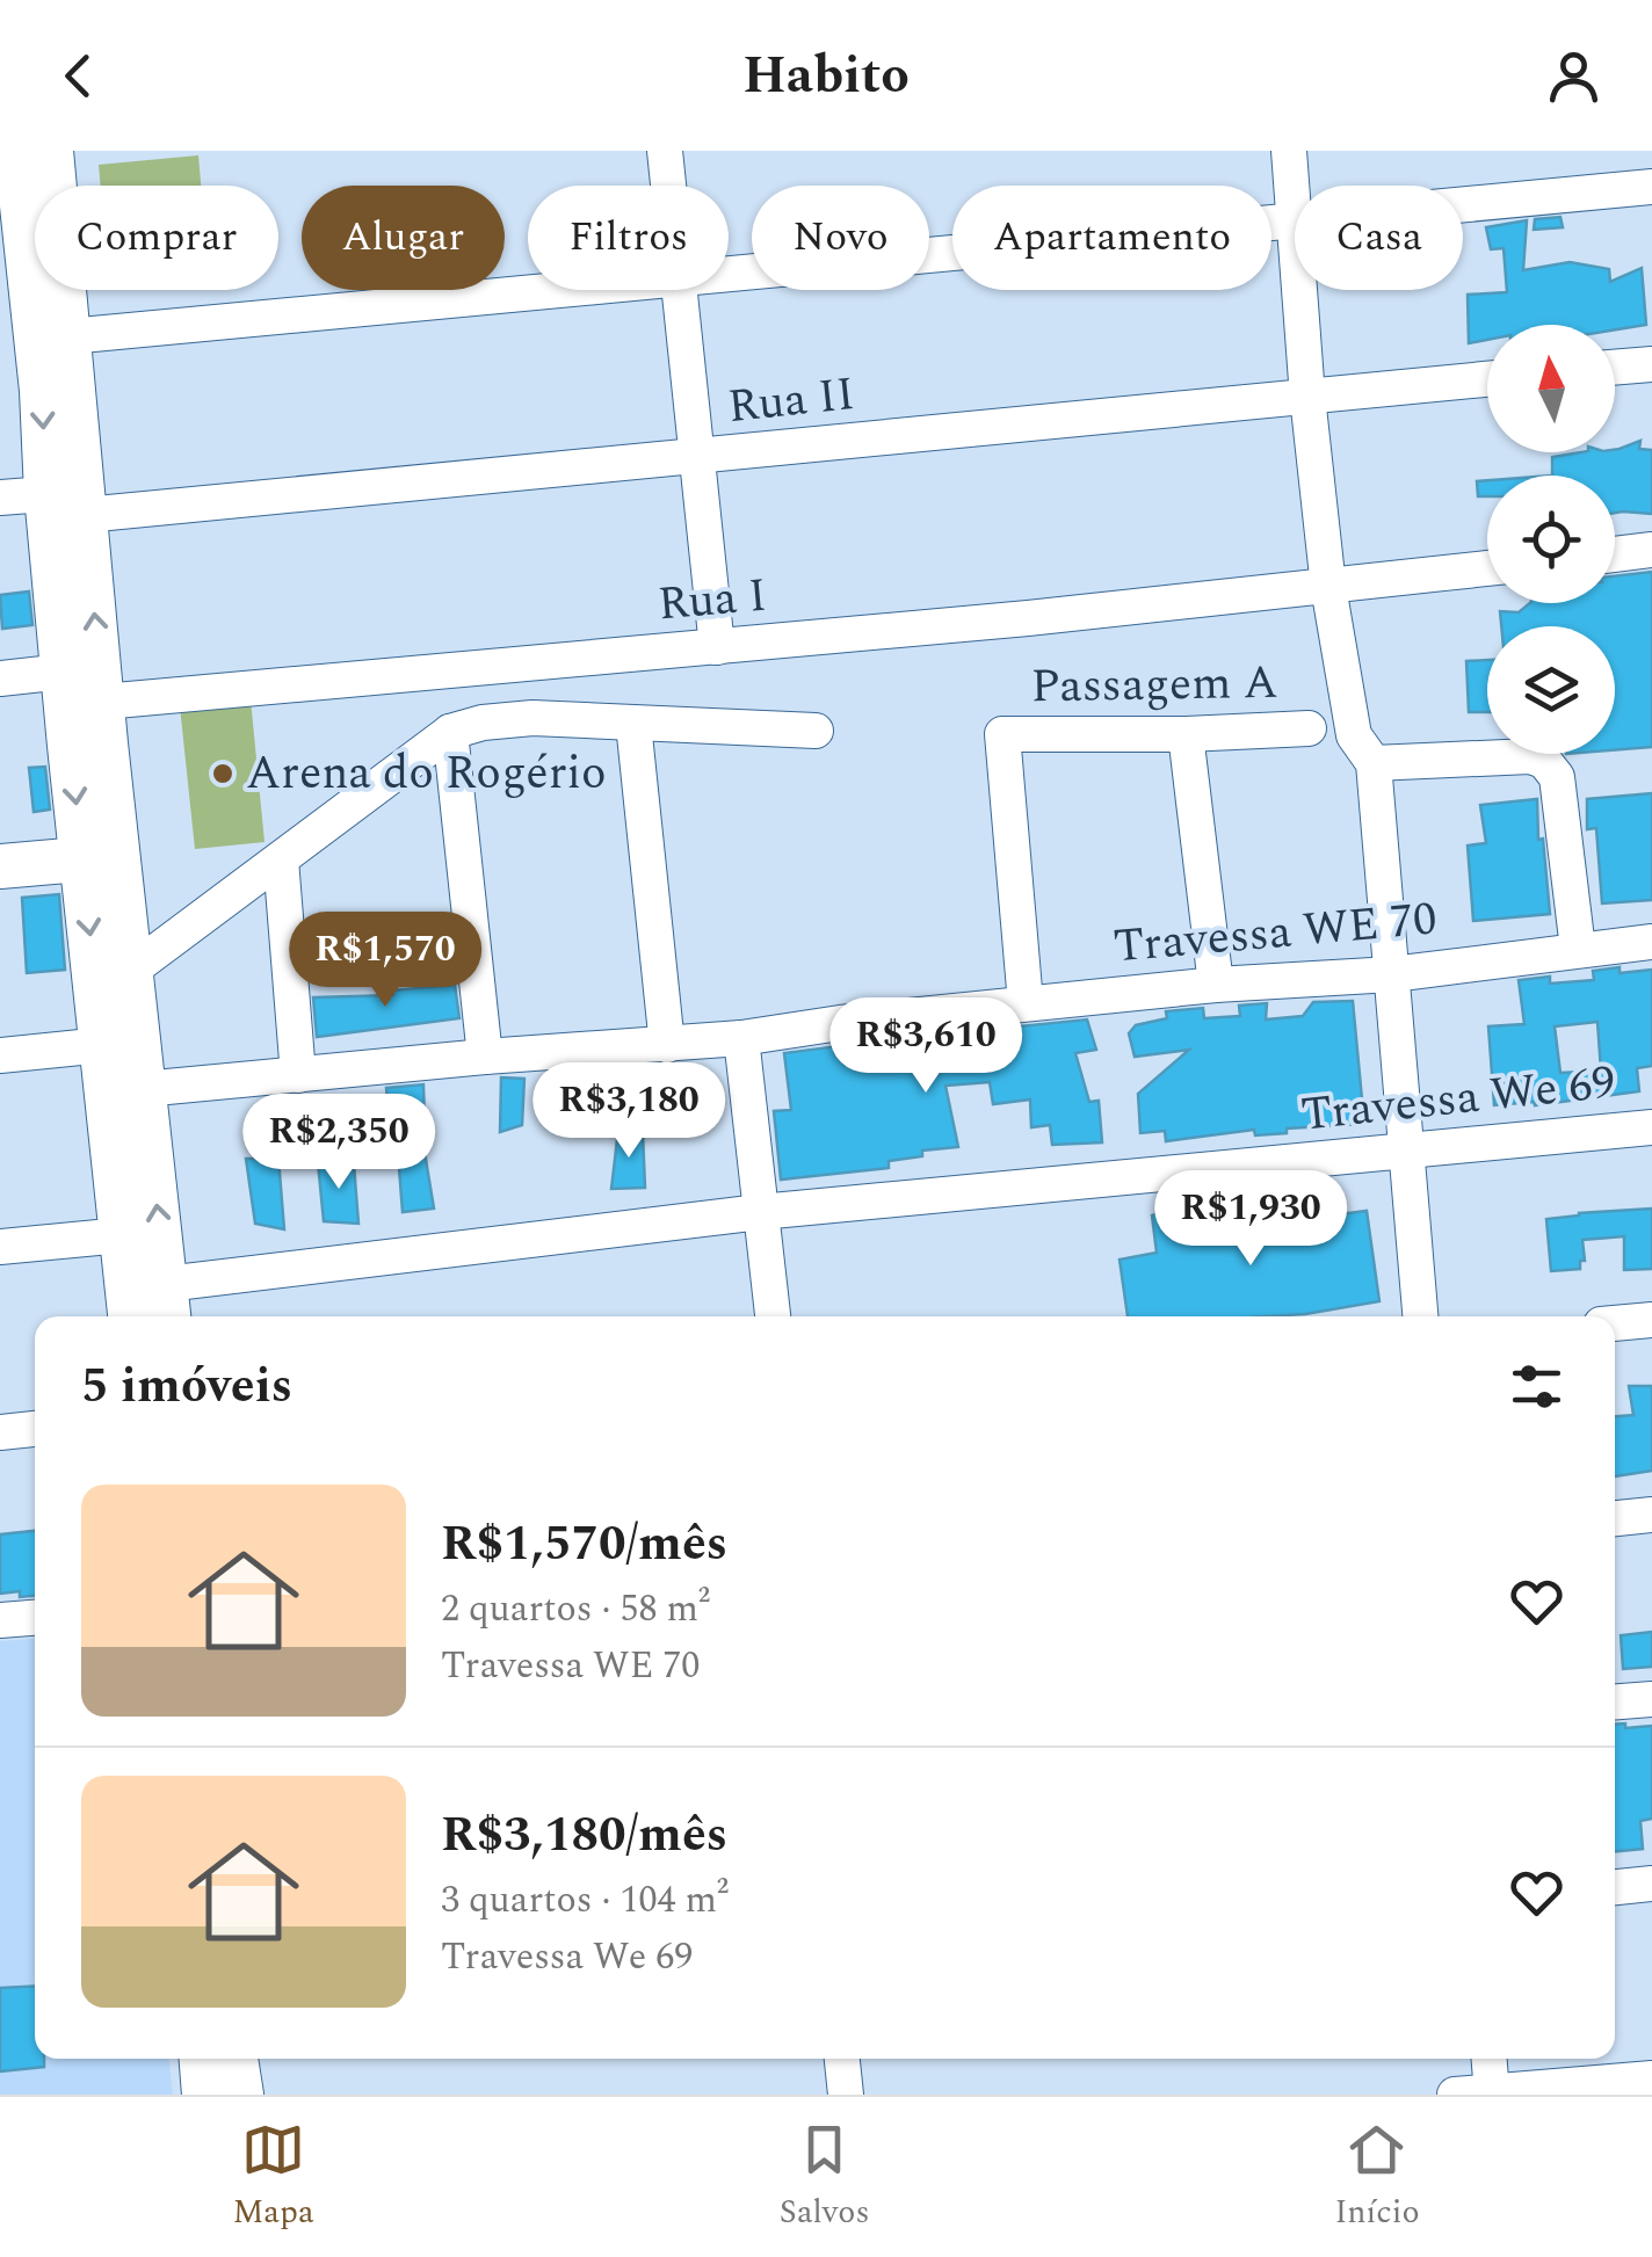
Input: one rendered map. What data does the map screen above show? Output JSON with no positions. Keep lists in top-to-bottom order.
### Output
{
  "streets": {
    "street": [
      "Rua II",
      "Rua I",
      "Passagem A",
      "Travessa WE 70",
      "Travessa We 69"
    ]
  },
  "crossings": [
    ["Passagem A", "Travessa WE 70"]
  ],
  "places": ["Arena do Rogério"],
  "north": "top",
  "page": {
    "header": "Habito",
    "chip": [
      "Comprar",
      "Alugar",
      "Filtros",
      "Novo",
      "Apartamento",
      "Casa"
    ],
    "price": [
      "R$1,570",
      "R$3,610",
      "R$3,180",
      "R$2,350",
      "R$1,930"
    ],
    "heading": "5 imóveis",
    "list": [
      {
        "name": "R$1,570/mês",
        "note": "2 quartos · 58 m² · Travessa WE 70"
      },
      {
        "name": "R$3,180/mês",
        "note": "3 quartos · 104 m² · Travessa We 69"
      }
    ],
    "tabs": ["Mapa", "Salvos", "Início"]
  }
}
